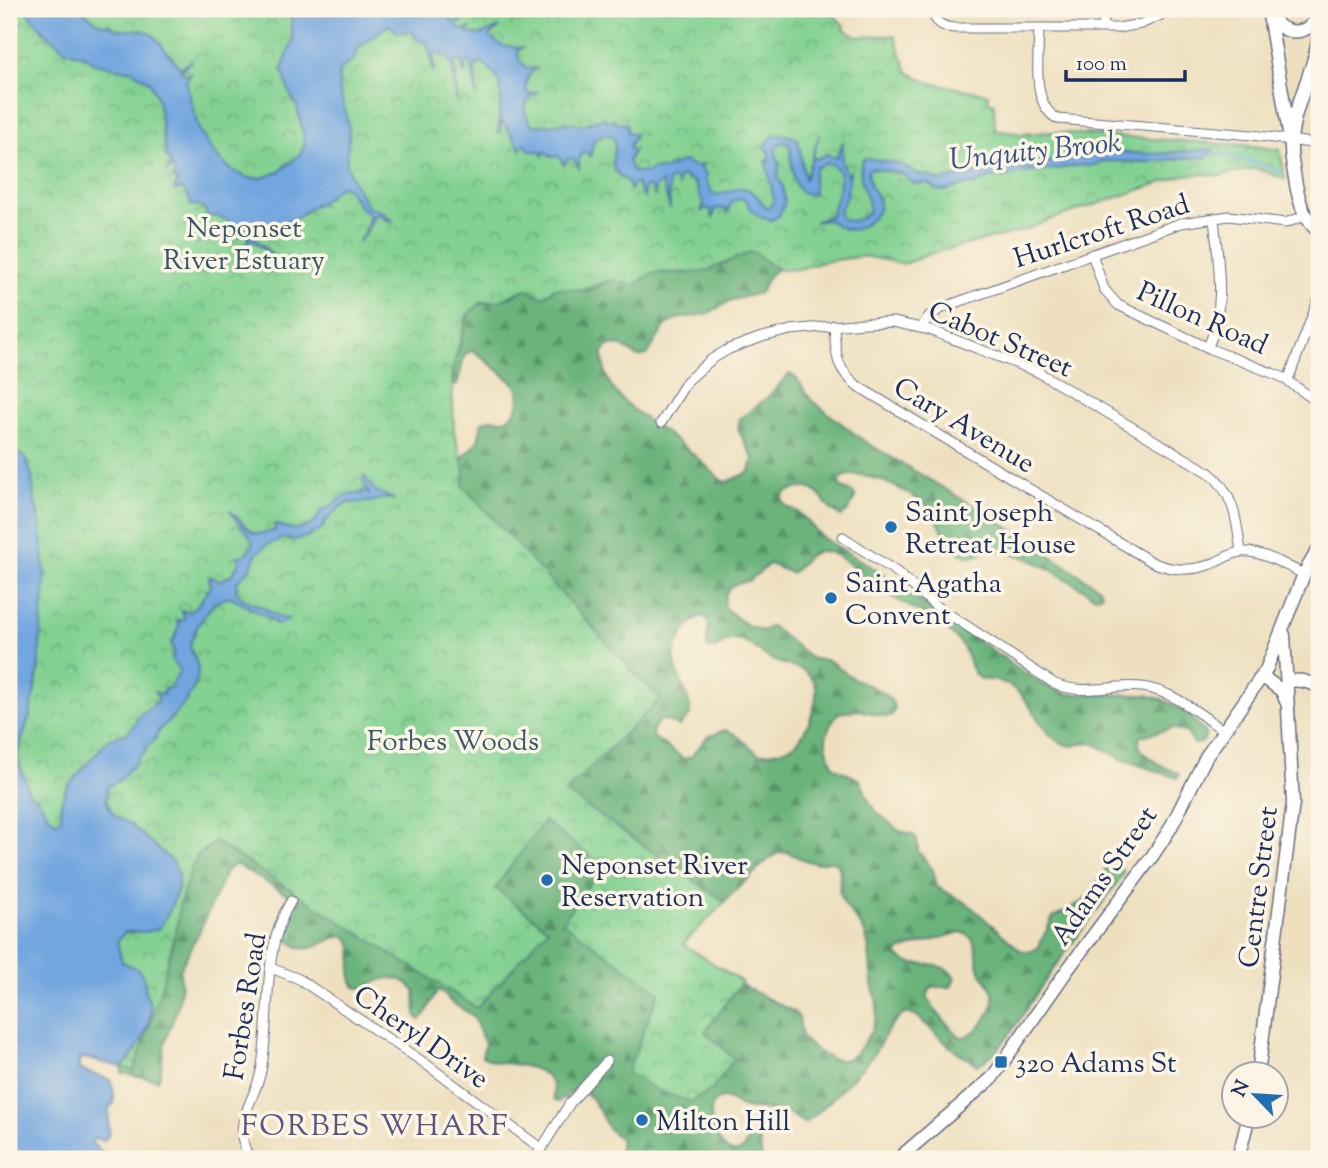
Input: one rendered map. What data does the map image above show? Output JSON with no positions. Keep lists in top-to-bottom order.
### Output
{
  "streets": {
    "main road": ["Adams Street", "Centre Street"],
    "street": [
      "Hurlcroft Road",
      "Pillon Road",
      "Cabot Street",
      "Cary Avenue",
      "Forbes Road",
      "Cheryl Drive"
    ]
  },
  "crossings": [
    ["Hurlcroft Road", "Pillon Road"],
    ["Hurlcroft Road", "Cabot Street"],
    ["Cabot Street", "Cary Avenue"],
    ["Adams Street", "Centre Street"],
    ["Forbes Road", "Cheryl Drive"]
  ],
  "districts": ["FORBES WHARF"],
  "water": ["Unquity Brook"],
  "parks": ["Neponset River Estuary", "Forbes Woods"],
  "places": {
    "other": [
      "Saint Joseph Retreat House",
      "Saint Agatha Convent",
      "Neponset River Reservation",
      "Milton Hill"
    ],
    "transit": ["320 Adams St"]
  },
  "scale_bar": "100 m",
  "north": "top left"
}
